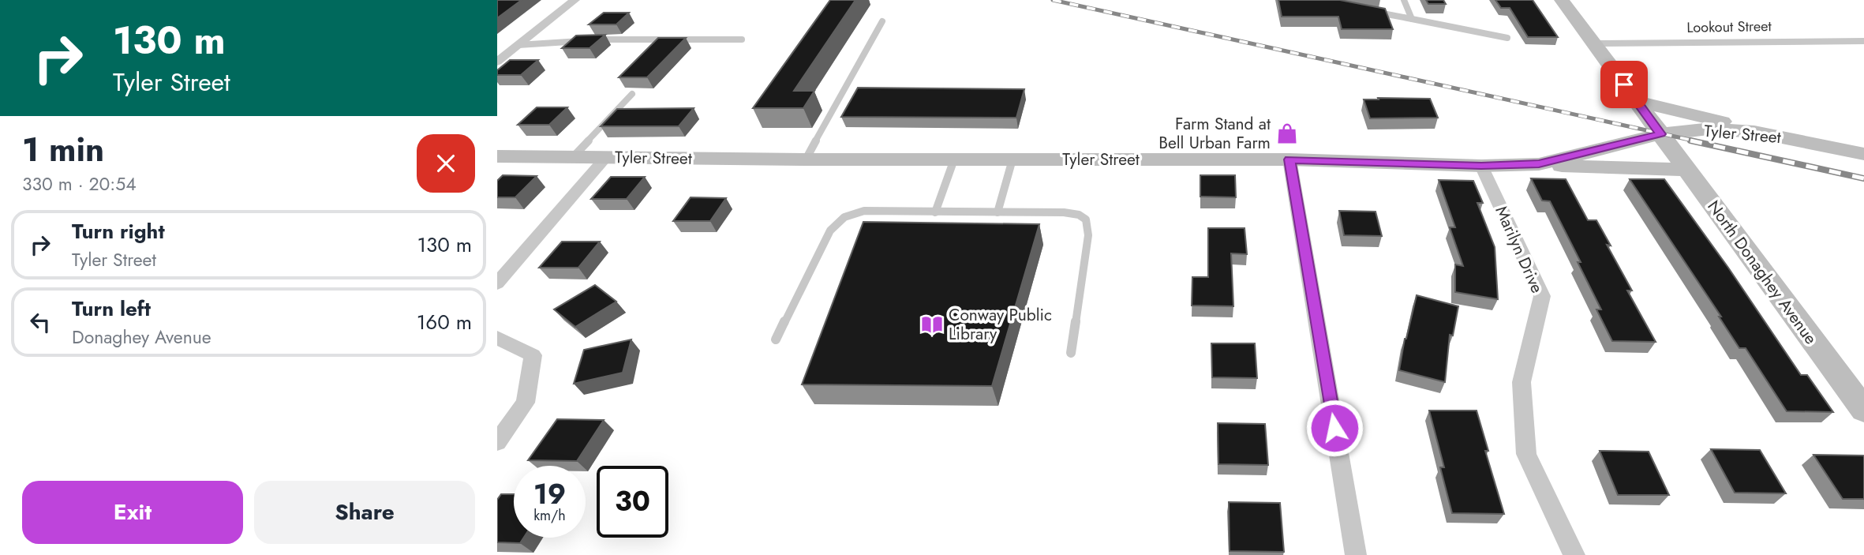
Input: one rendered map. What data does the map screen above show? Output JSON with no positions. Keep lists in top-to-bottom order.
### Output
{
  "streets": {
    "street": [
      "Lookout Street",
      "Tyler Street",
      "Marilyn Drive",
      "North Donaghey Avenue"
    ]
  },
  "crossings": [
    ["Lookout Street", "North Donaghey Avenue"],
    ["Tyler Street", "Marilyn Drive"],
    ["Tyler Street", "North Donaghey Avenue"]
  ],
  "places": {
    "shop": ["Farm Stand at Bell Urban Farm"],
    "library": ["Conway Public Library"]
  },
  "page": {
    "turn": ["130 m", "Tyler Street"],
    "heading": ["1 min", "330 m · 20:54"],
    "list": [
      {
        "name": "Turn right",
        "note": "Tyler Street",
        "value": "130 m"
      },
      {
        "name": "Turn left",
        "note": "Donaghey Avenue",
        "value": "160 m"
      }
    ],
    "speed": "19 km/h",
    "limit": "30",
    "buttons": ["Exit", "Share"]
  }
}
